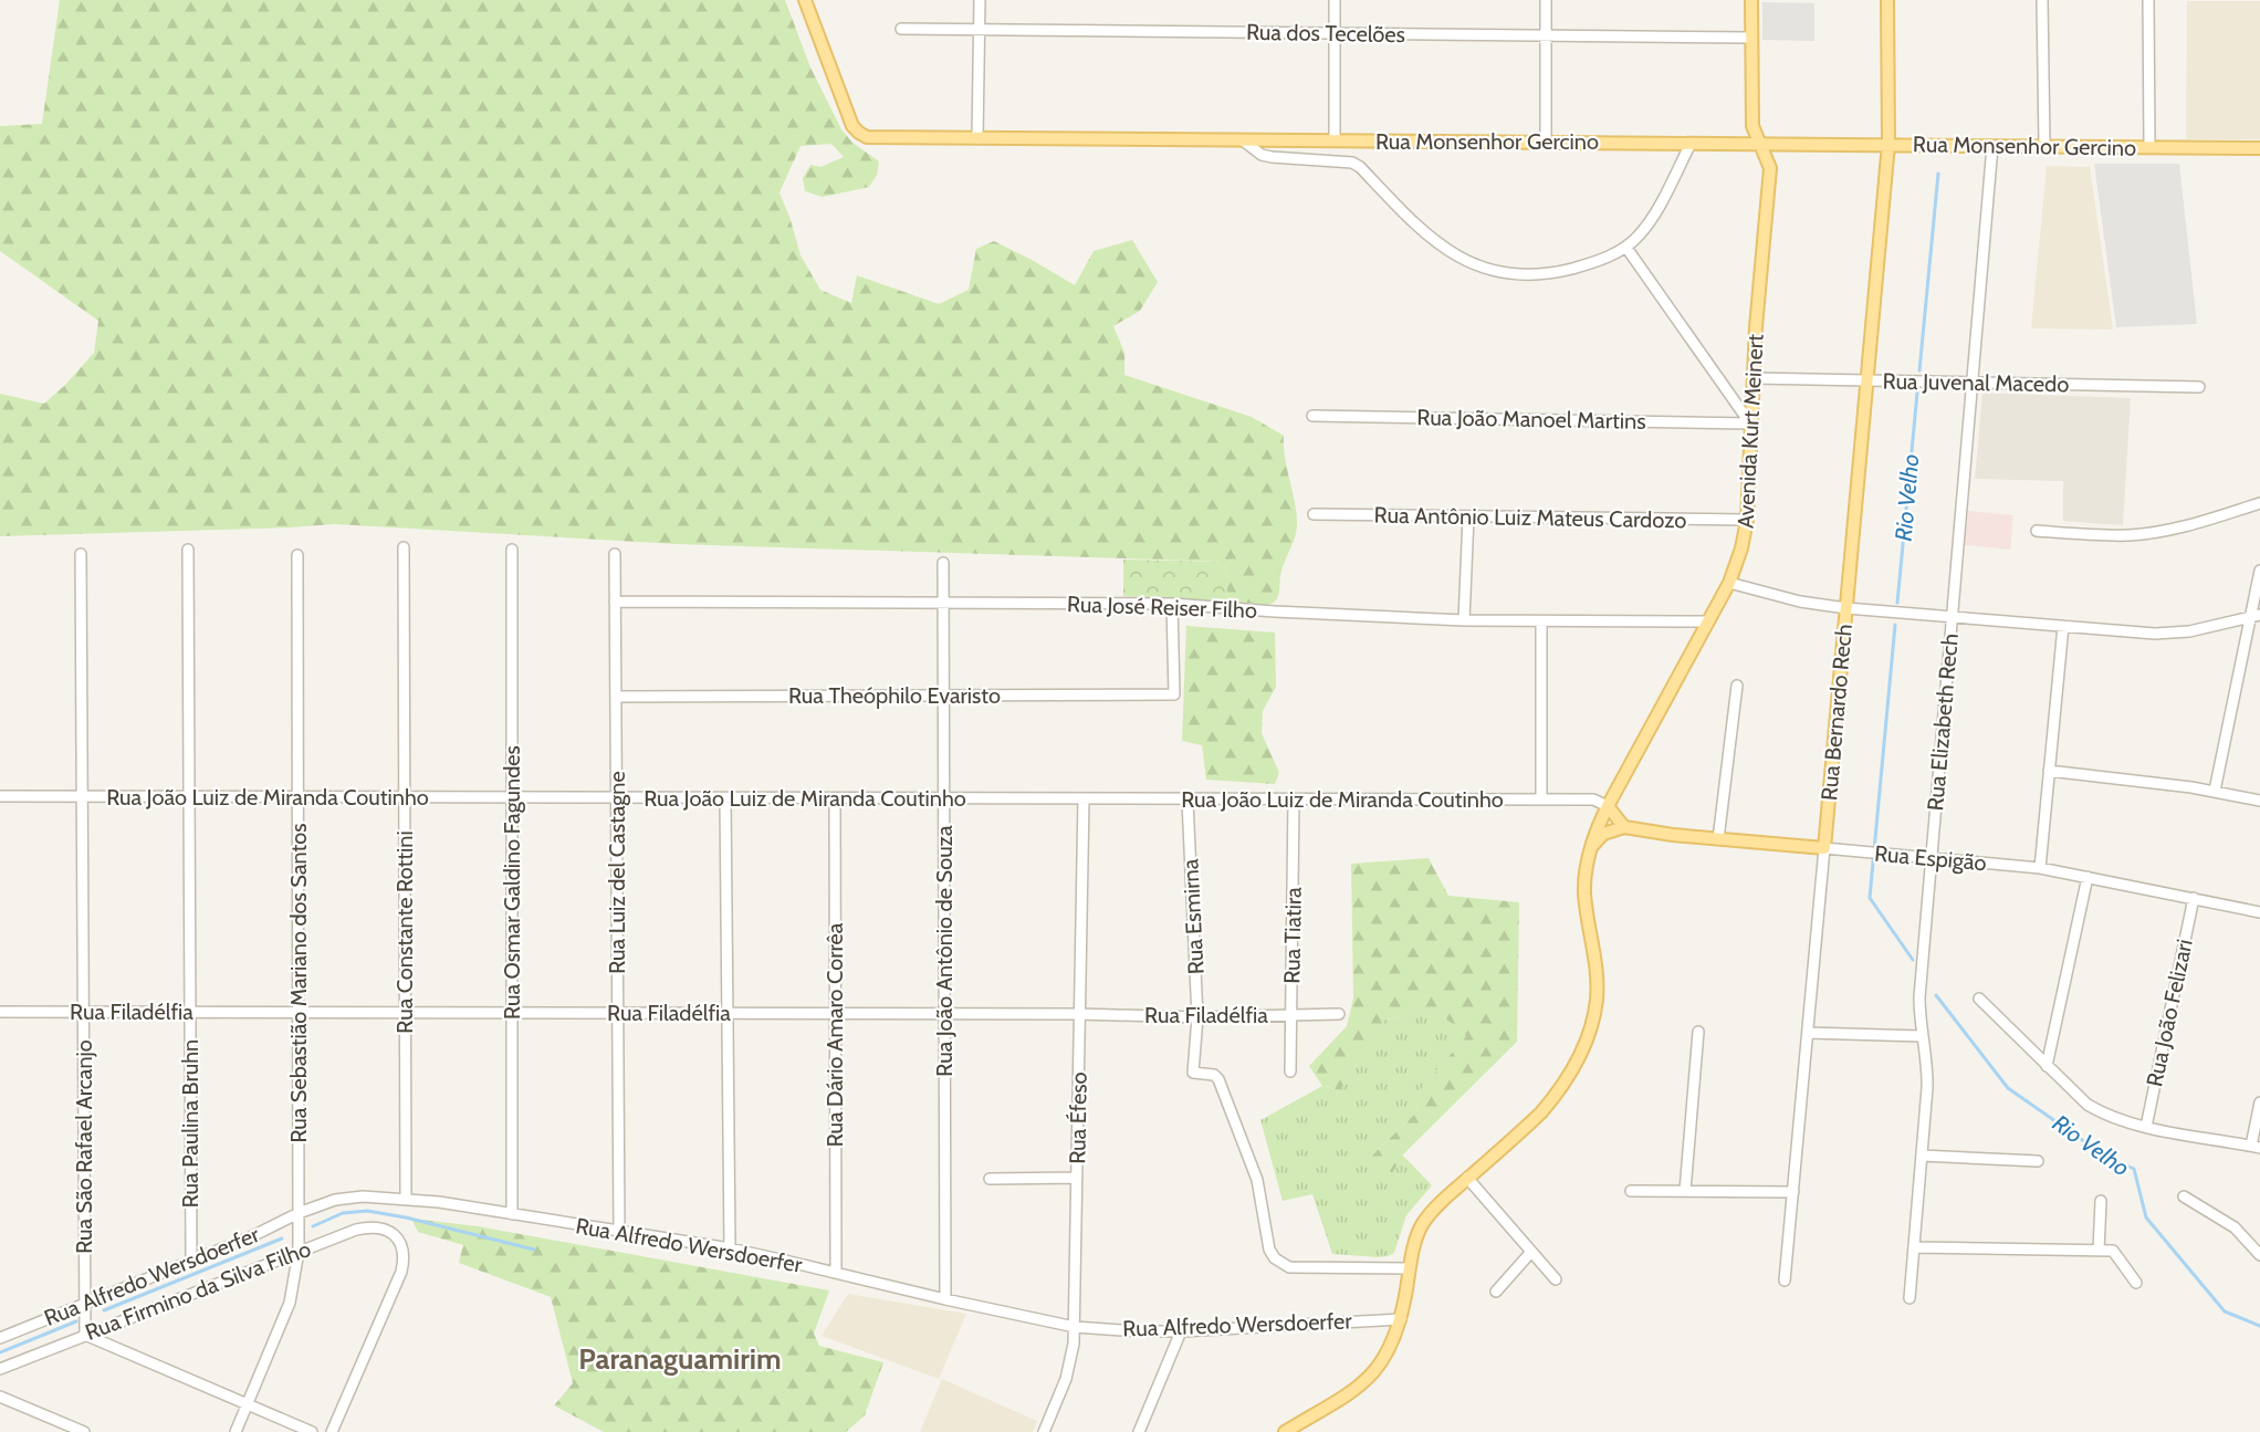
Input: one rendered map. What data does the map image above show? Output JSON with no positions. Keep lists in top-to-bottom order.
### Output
{
  "streets": {
    "main road": [
      "Rua Monsenhor Gercino",
      "Avenida Kurt Meinert",
      "Rua Bernardo Rech",
      "Rua Espigão"
    ],
    "street": [
      "Rua dos Tecelões",
      "Rua Juvenal Macedo",
      "Rua João Manoel Martins",
      "Rua Antônio Luiz Mateus Cardozo",
      "Rua José Reiser Filho",
      "Rua Theóphilo Evaristo",
      "Rua Elizabeth Rech",
      "Rua João Luiz de Miranda Coutinho",
      "Rua Luiz del Castagne",
      "Rua Osmar Galdino Fagundes",
      "Rua Esmirna",
      "Rua Constante Rottini",
      "Rua Tiatira",
      "Rua João Antônio de Souza",
      "Rua Sebastião Mariano dos Santos",
      "Rua Filadélfia",
      "Rua João Felizari",
      "Rua Dário Amaro Corrêa",
      "Rua Éfeso",
      "Rua Paulina Bruhn",
      "Rua São Rafael Arcanjo",
      "Rua Alfredo Wersdoerfer",
      "Rua Firmino da Silva Filho"
    ]
  },
  "crossings": [
    ["Rua dos Tecelões", "Avenida Kurt Meinert"],
    ["Rua Monsenhor Gercino", "Avenida Kurt Meinert"],
    ["Rua Monsenhor Gercino", "Rua Bernardo Rech"],
    ["Rua Monsenhor Gercino", "Rua Elizabeth Rech"],
    ["Rua Juvenal Macedo", "Avenida Kurt Meinert"],
    ["Rua Juvenal Macedo", "Rua Bernardo Rech"],
    ["Rua Juvenal Macedo", "Rua Elizabeth Rech"],
    ["Rua João Manoel Martins", "Avenida Kurt Meinert"],
    ["Avenida Kurt Meinert", "Rua Antônio Luiz Mateus Cardozo"],
    ["Avenida Kurt Meinert", "Rua José Reiser Filho"],
    ["Avenida Kurt Meinert", "Rua João Luiz de Miranda Coutinho"],
    ["Rua José Reiser Filho", "Rua Theóphilo Evaristo"],
    ["Rua José Reiser Filho", "Rua Luiz del Castagne"],
    ["Rua José Reiser Filho", "Rua João Antônio de Souza"],
    ["Rua Theóphilo Evaristo", "Rua Luiz del Castagne"],
    ["Rua Theóphilo Evaristo", "Rua João Antônio de Souza"],
    ["Rua Bernardo Rech", "Rua Espigão"],
    ["Rua Elizabeth Rech", "Rua Espigão"],
    ["Rua João Luiz de Miranda Coutinho", "Rua Luiz del Castagne"],
    ["Rua João Luiz de Miranda Coutinho", "Rua Osmar Galdino Fagundes"],
    ["Rua João Luiz de Miranda Coutinho", "Rua Esmirna"],
    ["Rua João Luiz de Miranda Coutinho", "Rua Constante Rottini"],
    ["Rua João Luiz de Miranda Coutinho", "Rua Tiatira"],
    ["Rua João Luiz de Miranda Coutinho", "Rua João Antônio de Souza"],
    ["Rua João Luiz de Miranda Coutinho", "Rua Sebastião Mariano dos Santos"],
    ["Rua João Luiz de Miranda Coutinho", "Rua Dário Amaro Corrêa"],
    ["Rua João Luiz de Miranda Coutinho", "Rua Éfeso"],
    ["Rua João Luiz de Miranda Coutinho", "Rua Paulina Bruhn"],
    ["Rua João Luiz de Miranda Coutinho", "Rua São Rafael Arcanjo"],
    ["Rua Espigão", "Rua João Felizari"],
    ["Rua Luiz del Castagne", "Rua Filadélfia"],
    ["Rua Luiz del Castagne", "Rua Alfredo Wersdoerfer"],
    ["Rua Osmar Galdino Fagundes", "Rua Filadélfia"],
    ["Rua Osmar Galdino Fagundes", "Rua Alfredo Wersdoerfer"],
    ["Rua Esmirna", "Rua Filadélfia"],
    ["Rua Constante Rottini", "Rua Filadélfia"],
    ["Rua Constante Rottini", "Rua Alfredo Wersdoerfer"],
    ["Rua Tiatira", "Rua Filadélfia"],
    ["Rua João Antônio de Souza", "Rua Filadélfia"],
    ["Rua João Antônio de Souza", "Rua Alfredo Wersdoerfer"],
    ["Rua Sebastião Mariano dos Santos", "Rua Filadélfia"],
    ["Rua Sebastião Mariano dos Santos", "Rua Alfredo Wersdoerfer"],
    ["Rua Sebastião Mariano dos Santos", "Rua Firmino da Silva Filho"],
    ["Rua Filadélfia", "Rua Dário Amaro Corrêa"],
    ["Rua Filadélfia", "Rua Éfeso"],
    ["Rua Filadélfia", "Rua Paulina Bruhn"],
    ["Rua Filadélfia", "Rua São Rafael Arcanjo"],
    ["Rua Dário Amaro Corrêa", "Rua Alfredo Wersdoerfer"],
    ["Rua Éfeso", "Rua Alfredo Wersdoerfer"],
    ["Rua Paulina Bruhn", "Rua Alfredo Wersdoerfer"],
    ["Rua São Rafael Arcanjo", "Rua Alfredo Wersdoerfer"],
    ["Rua São Rafael Arcanjo", "Rua Firmino da Silva Filho"]
  ],
  "districts": ["Paranaguamirim"],
  "water": ["Rio Velho"]
}
